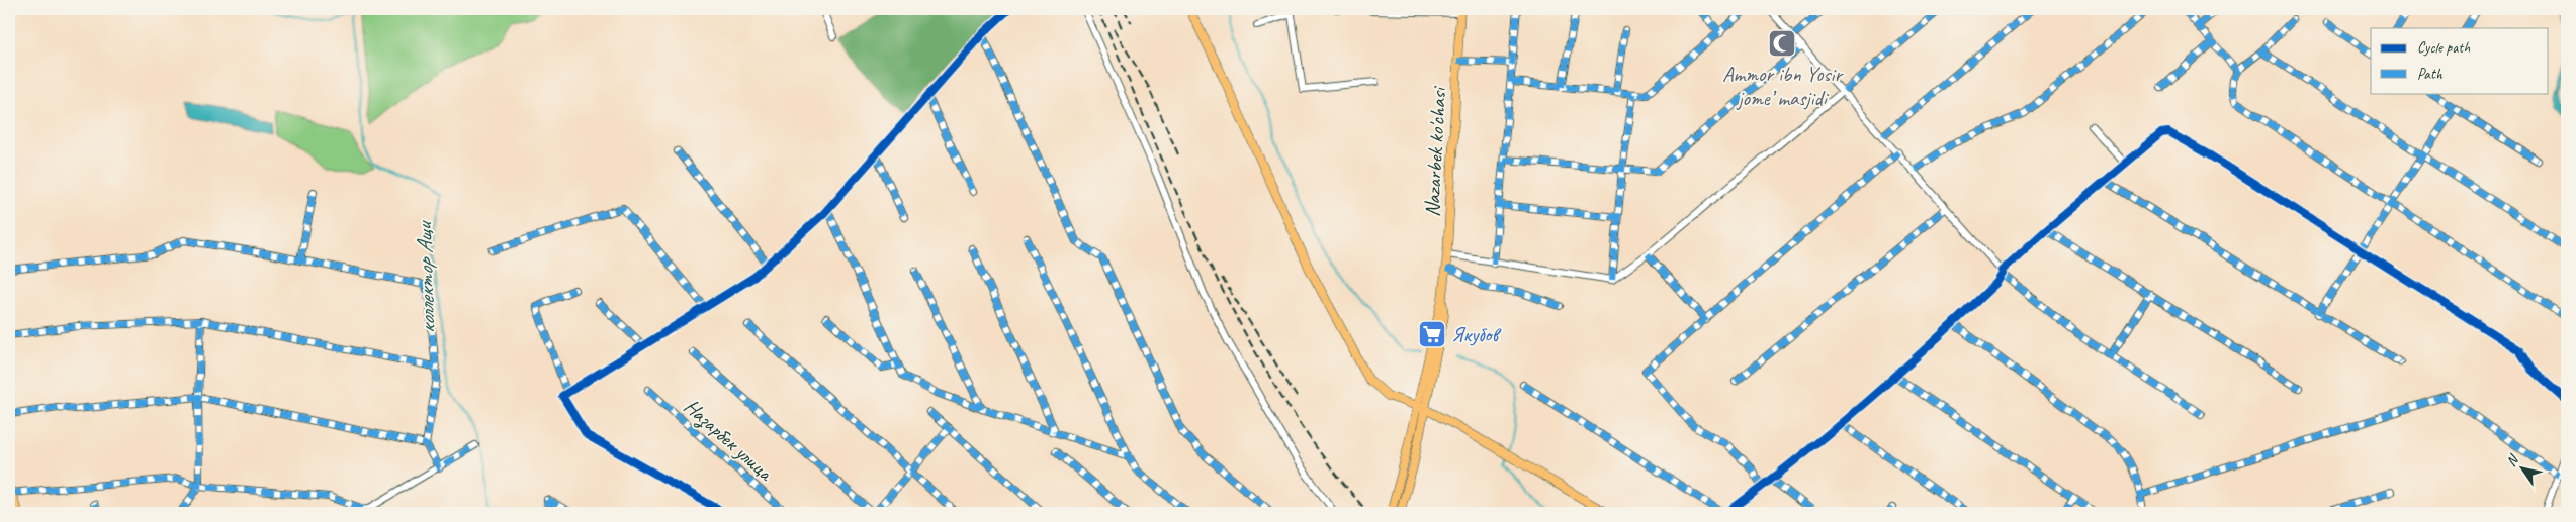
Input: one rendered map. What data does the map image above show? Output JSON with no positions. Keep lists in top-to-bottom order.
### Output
{
  "streets": {
    "main road": ["Nazarbek ko'chasi"],
    "street": ["Назарбек улица"]
  },
  "water": ["коллектор Ащи"],
  "places": {
    "mosque": ["Ammor ibn Yosir jome’ masjidi"],
    "supermarket": ["Якубов"]
  },
  "legend": ["Cycle path", "Path"],
  "north": "top left"
}
